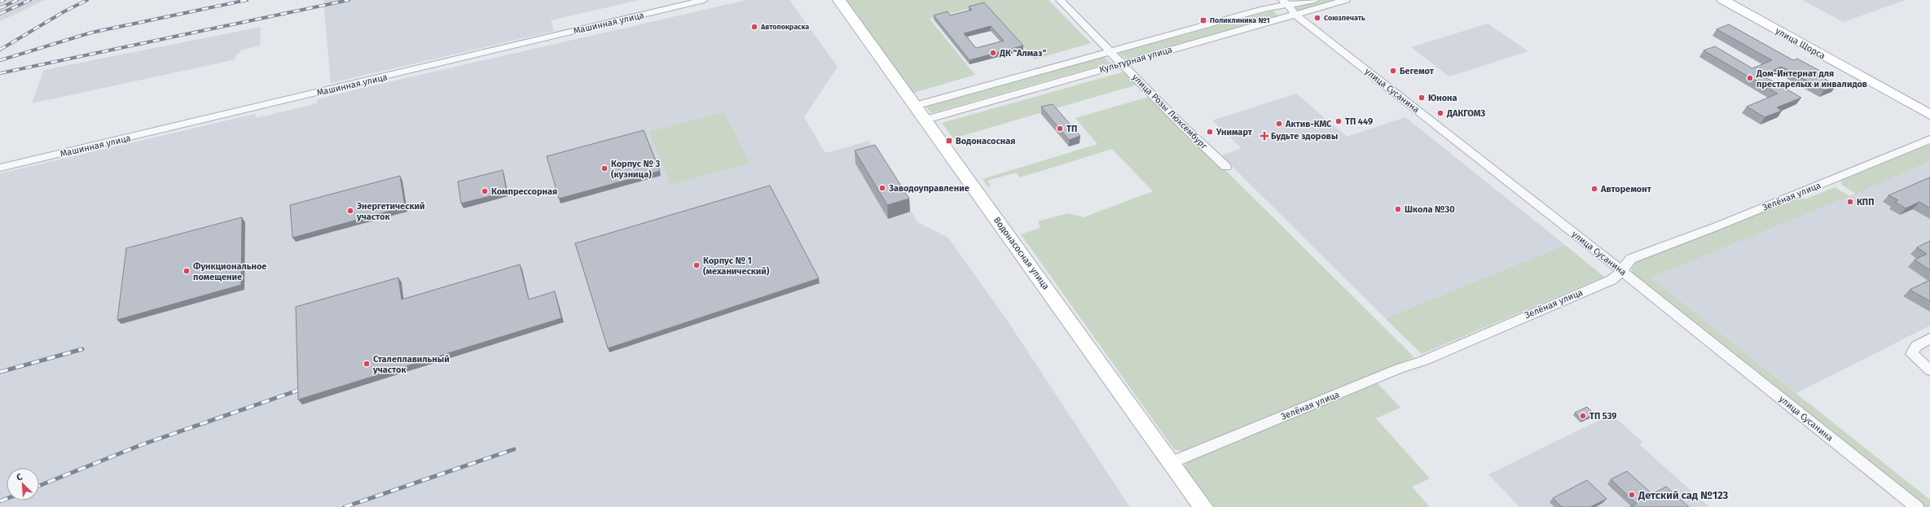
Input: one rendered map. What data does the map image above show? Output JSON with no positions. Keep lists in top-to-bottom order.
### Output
{
  "streets": {
    "street": [
      "Машинная улица",
      "улица Щорса",
      "Культурная улица",
      "улица Сусанина",
      "улица Розы Люксембург",
      "Зелёная улица",
      "Водонасосная улица"
    ]
  },
  "crossings": [
    ["Культурная улица", "улица Сусанина"],
    ["Культурная улица", "улица Розы Люксембург"],
    ["Культурная улица", "Водонасосная улица"],
    ["улица Сусанина", "Зелёная улица"],
    ["Зелёная улица", "Водонасосная улица"]
  ],
  "places": {
    "other": [
      "Союзпечать",
      "Автопокраска",
      "ДК \"Алмаз\"",
      "Бегемот",
      "Дом-Интернат для престарелых и инвалидов",
      "Юнона",
      "ДАКГОМЗ",
      "ТП 449",
      "Актив-КМС",
      "ТП",
      "Унимарт",
      "Корпус № 3 (кузница)",
      "Заводоуправление",
      "Авторемонт",
      "Компрессорная",
      "КПП",
      "Школа №30",
      "Энергетический участок",
      "Корпус № 1 (механический)",
      "Функциональное помещение",
      "Сталеплавильный участок",
      "ТП 539",
      "Детский сад №123"
    ],
    "transit": ["Поликлиника №1", "Водонасосная"],
    "health": ["Будьте здоровы"]
  },
  "north": "top left"
}
